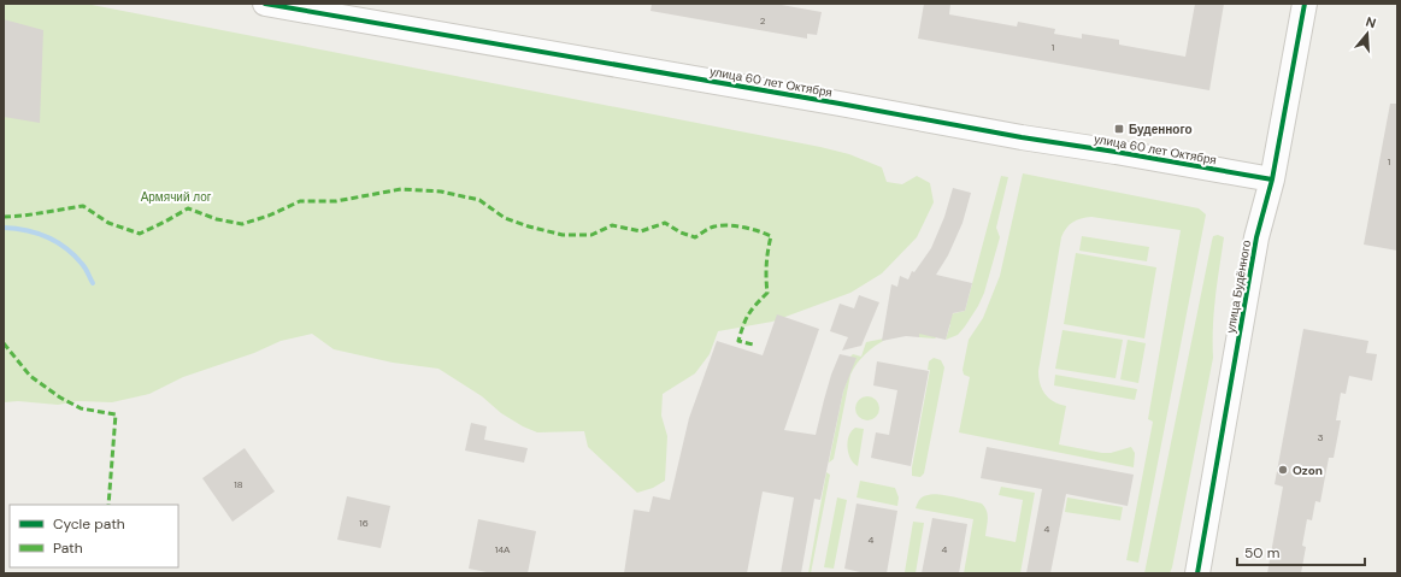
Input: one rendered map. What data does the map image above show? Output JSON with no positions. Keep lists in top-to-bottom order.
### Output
{
  "streets": {
    "street": ["улица 60 лет Октября", "улица Будённого"]
  },
  "crossings": [
    ["улица 60 лет Октября", "улица Будённого"]
  ],
  "parks": ["Армячий лог"],
  "places": {
    "transit": ["Буденного"],
    "other": ["Ozon"]
  },
  "house_numbers": [
    "2",
    "1",
    "1",
    "3",
    "18",
    "16",
    "4",
    "4",
    "14А",
    "4"
  ],
  "legend": ["Cycle path", "Path"],
  "scale_bar": "50 m",
  "north": "top"
}
